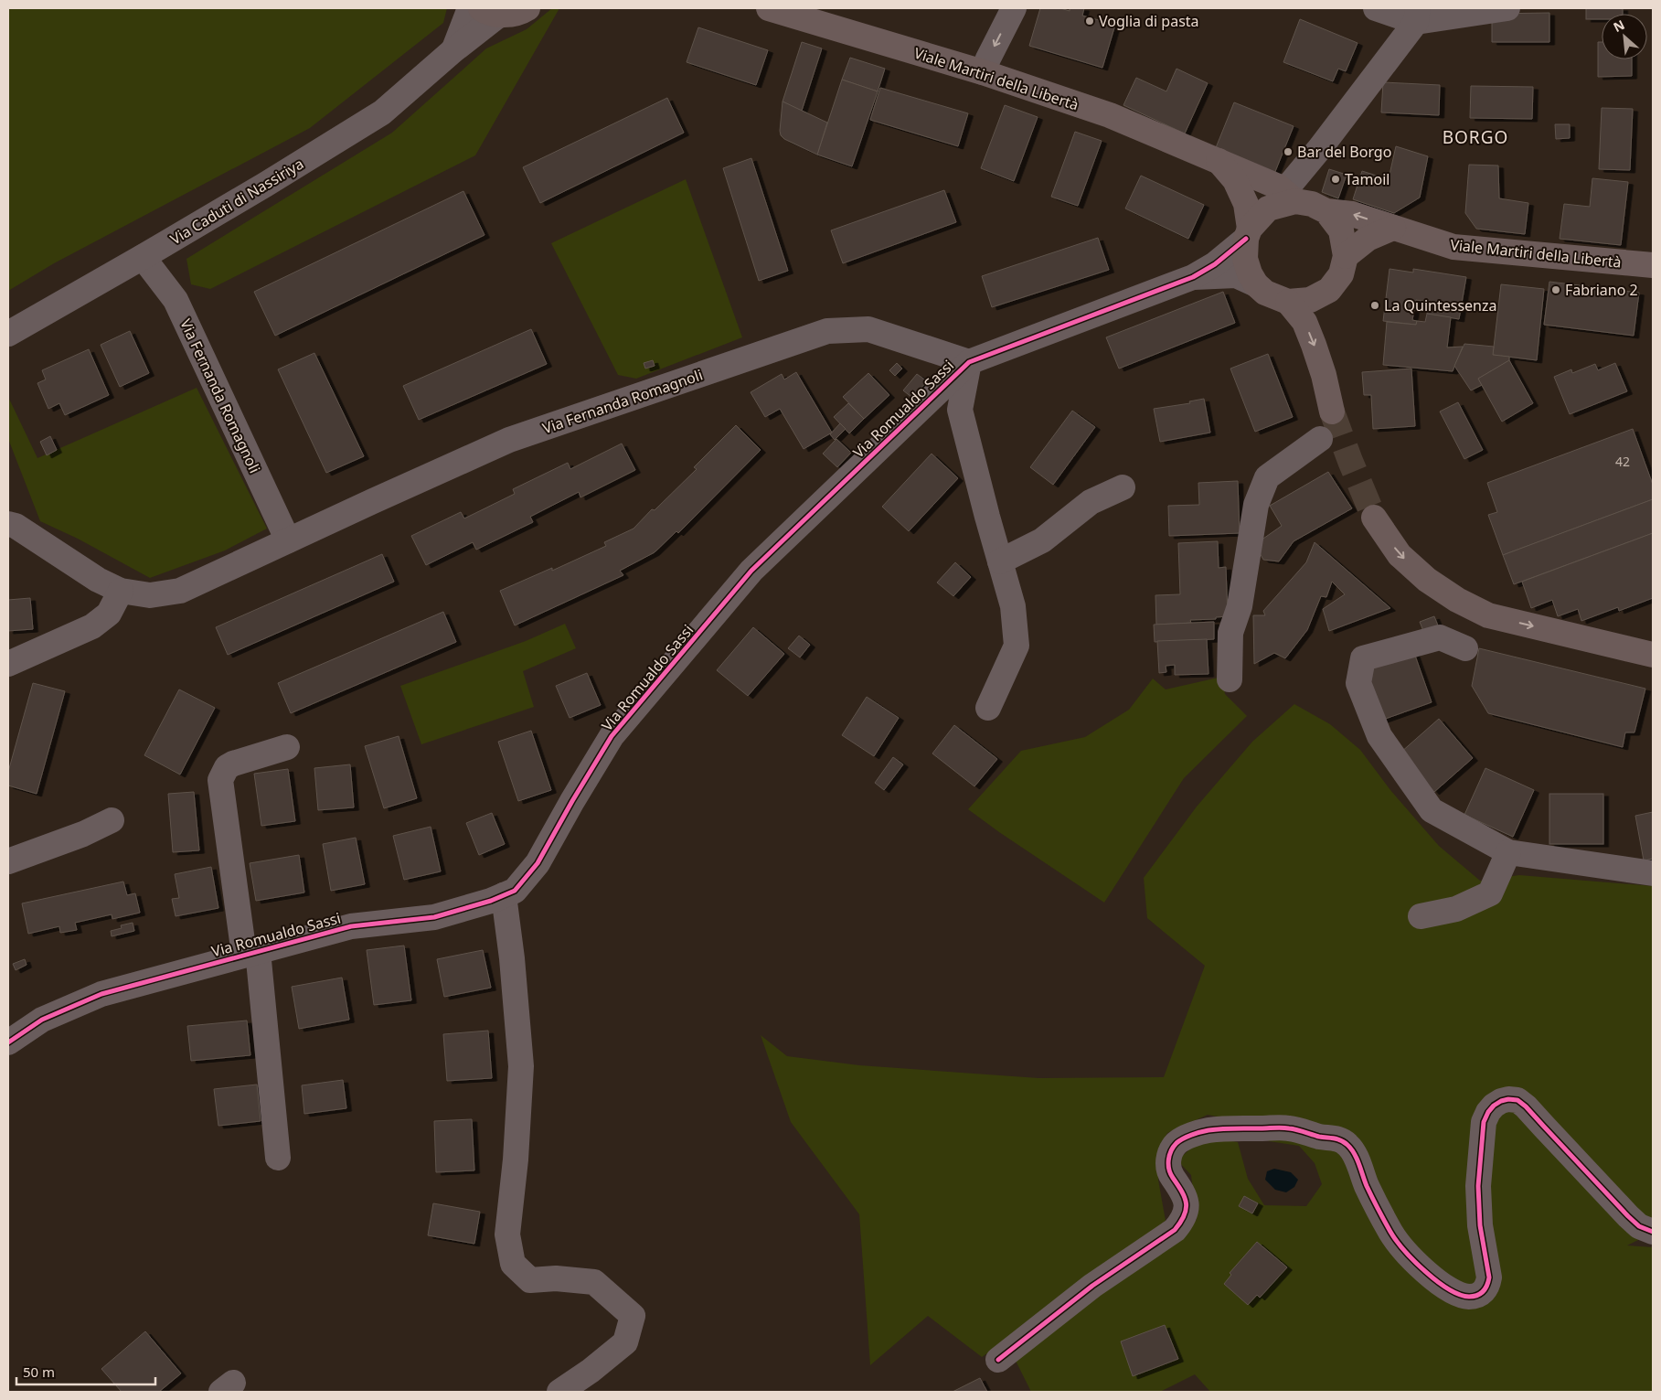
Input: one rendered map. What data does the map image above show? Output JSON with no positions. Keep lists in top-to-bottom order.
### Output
{
  "streets": {
    "main road": ["Viale Martiri della Libertà"],
    "street": ["Via Caduti di Nassiriya", "Via Fernanda Romagnoli", "Via Romualdo Sassi"]
  },
  "crossings": [
    ["Viale Martiri della Libertà", "Via Romualdo Sassi"],
    ["Via Caduti di Nassiriya", "Via Fernanda Romagnoli"],
    ["Via Fernanda Romagnoli", "Via Romualdo Sassi"]
  ],
  "districts": ["BORGO"],
  "places": [
    "Voglia di pasta",
    "Bar del Borgo",
    "Tamoil",
    "Fabriano 2",
    "La Quintessenza"
  ],
  "house_numbers": ["42"],
  "scale_bar": "50 m",
  "north": "top left"
}
